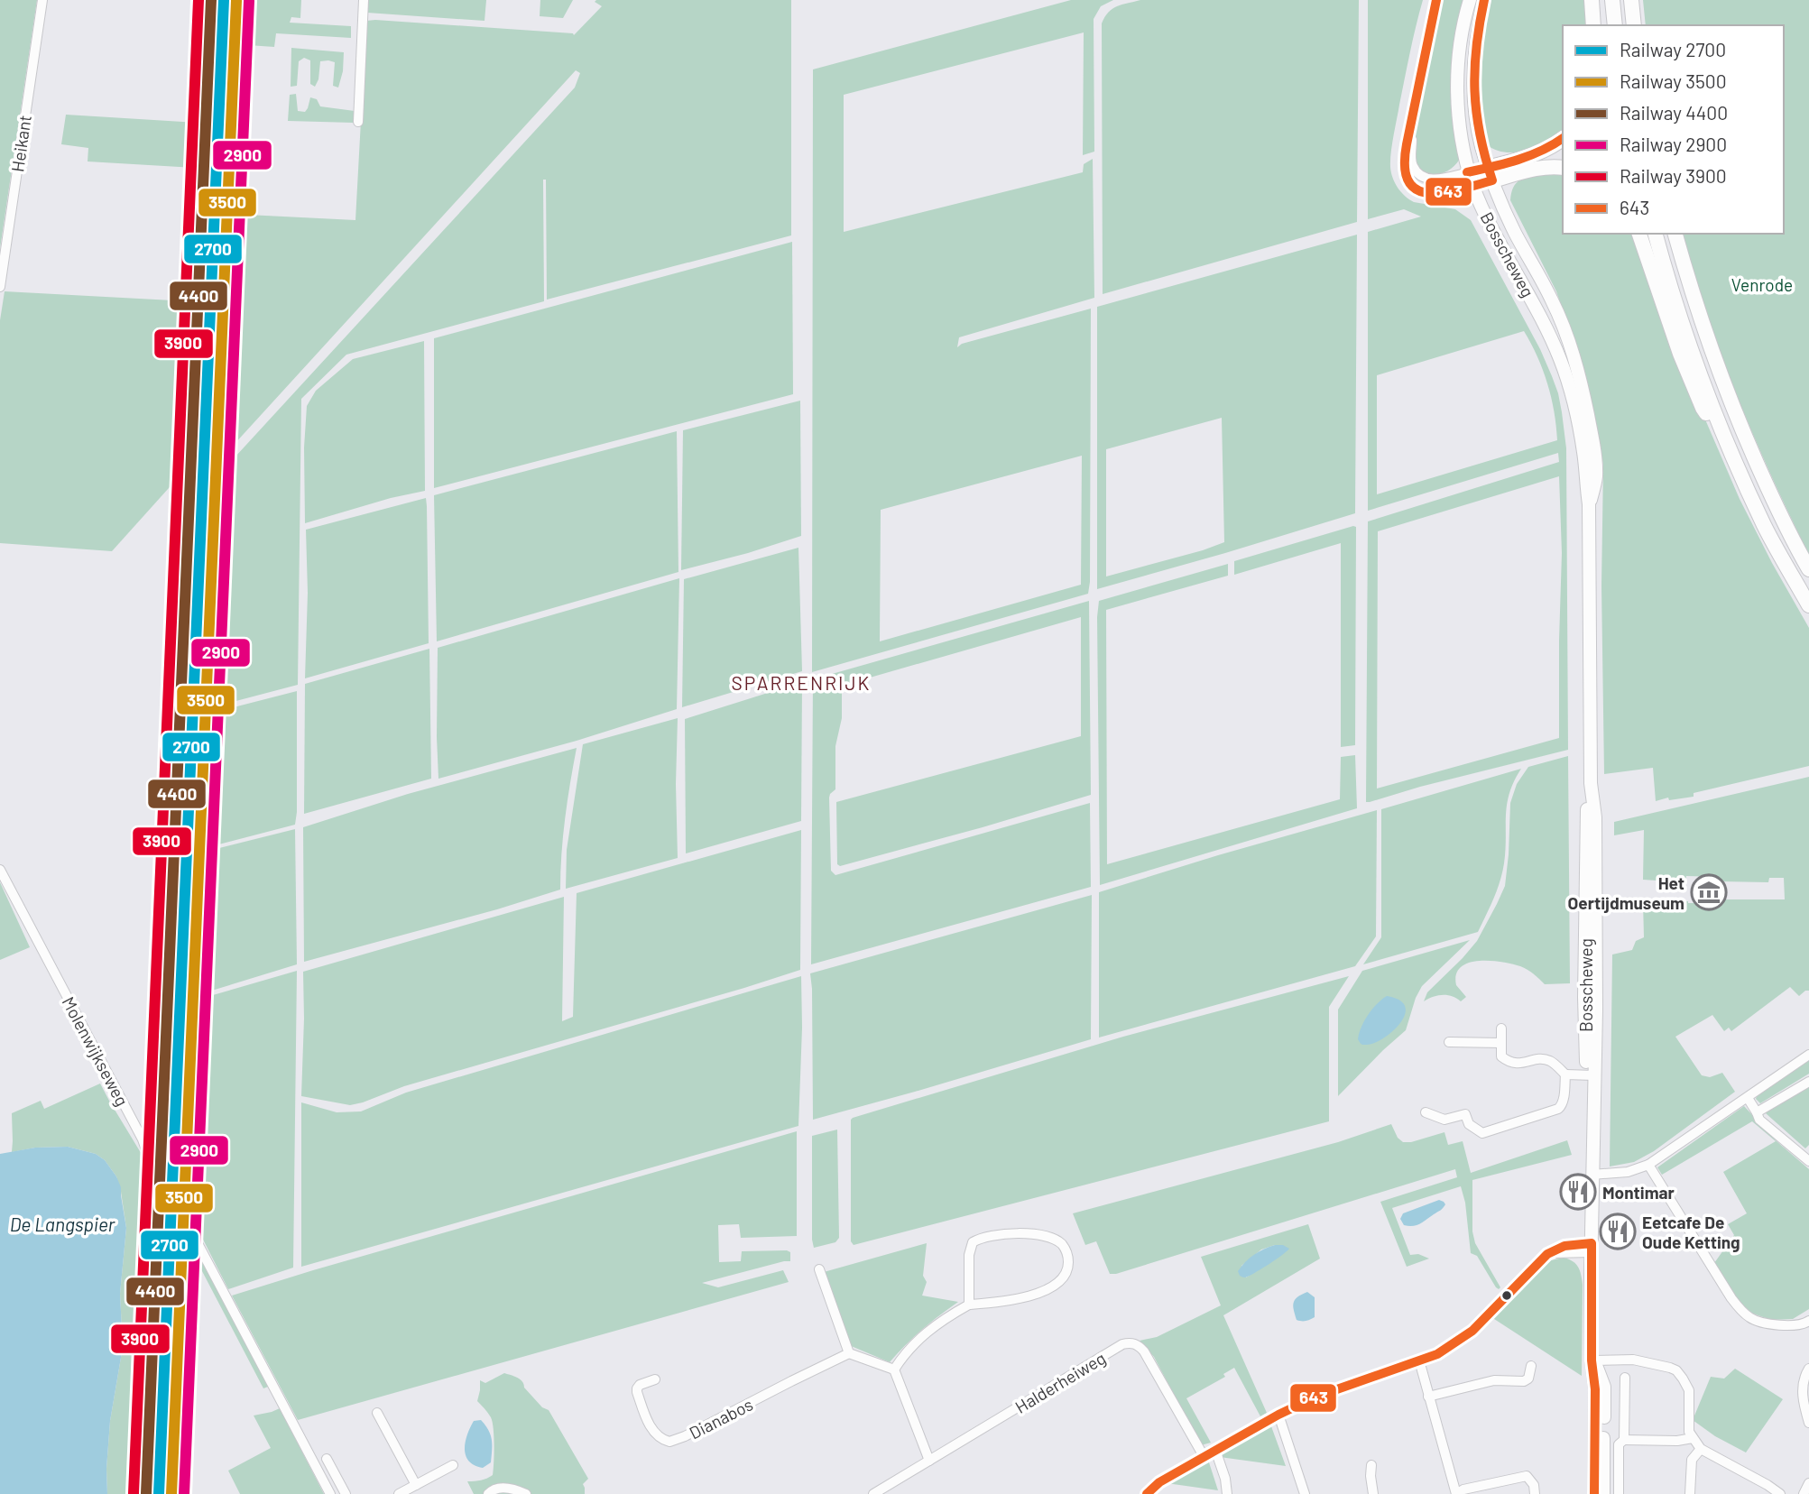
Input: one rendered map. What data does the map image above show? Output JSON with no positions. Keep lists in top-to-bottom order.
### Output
{
  "streets": {
    "main road": ["Bosscheweg"],
    "street": [
      "Heikant",
      "Molenwijkseweg",
      "Halderheiweg",
      "Dianabos"
    ]
  },
  "districts": ["SPARRENRIJK"],
  "water": ["De Langspier"],
  "parks": ["Venrode"],
  "places": {
    "museum": ["Het Oertijdmuseum"],
    "restaurant": ["Montimar", "Eetcafe De Oude Ketting"]
  },
  "lines": [
    "rail line 2700",
    "rail line 4400",
    "rail line 3900",
    "transit line 643",
    "rail line 3500",
    "rail line 2900"
  ],
  "legend": [
    "Railway 2700",
    "Railway 3500",
    "Railway 4400",
    "Railway 2900",
    "Railway 3900",
    "643"
  ]
}
